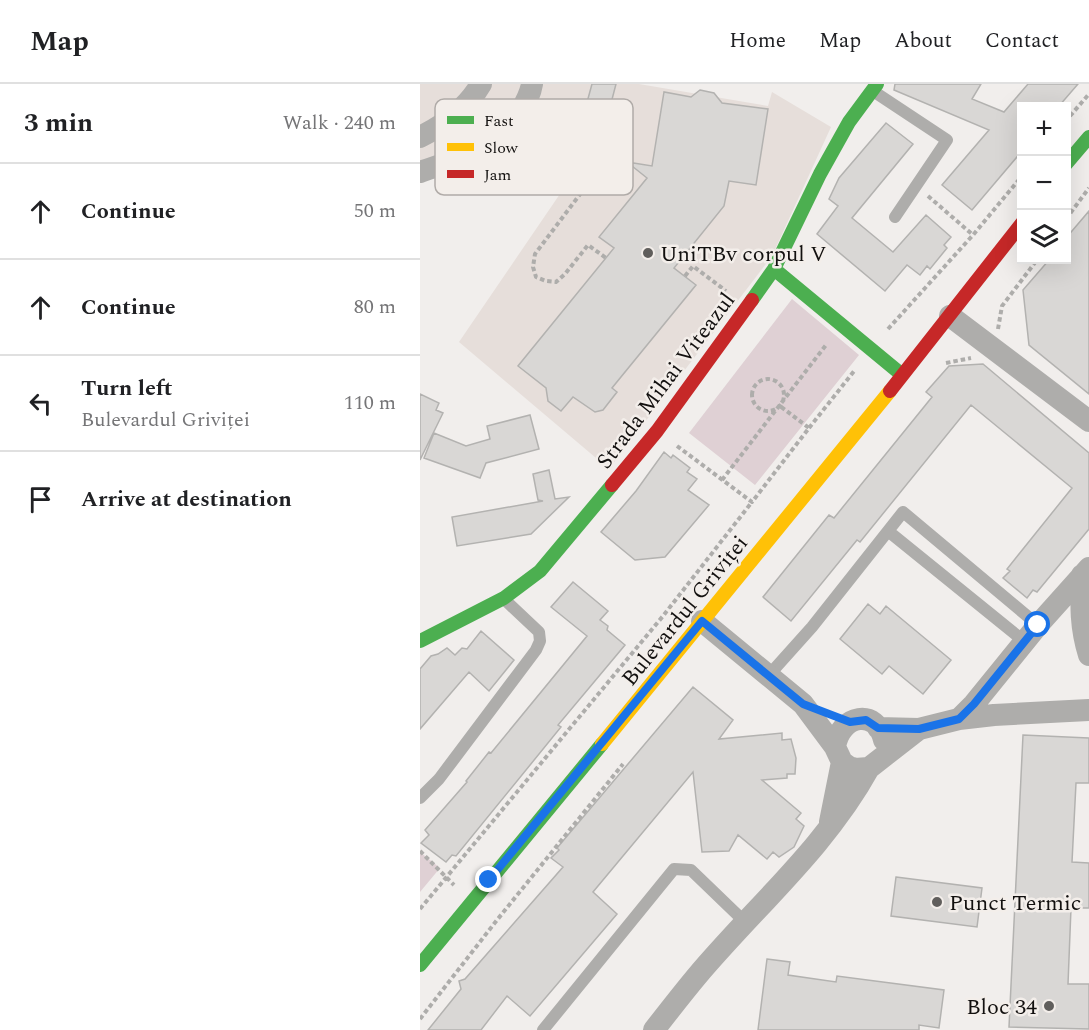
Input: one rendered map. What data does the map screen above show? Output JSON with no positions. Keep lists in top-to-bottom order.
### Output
{
  "streets": {
    "main road": ["Strada Mihai Viteazul", "Bulevardul Griviței"]
  },
  "places": ["UniTBv corpul V", "Punct Termic", "Bloc 34"],
  "legend": ["Fast", "Slow", "Jam"],
  "page": {
    "header": "Map",
    "nav": [
      "Home",
      "Map",
      "About",
      "Contact"
    ],
    "heading": ["3 min", "Walk · 240 m"],
    "map_buttons": ["+", "−"],
    "list": [
      ["Continue", "50 m"],
      ["Continue", "80 m"],
      ["Turn left", "Bulevardul Griviței", "110 m"],
      "Arrive at destination"
    ]
  }
}
